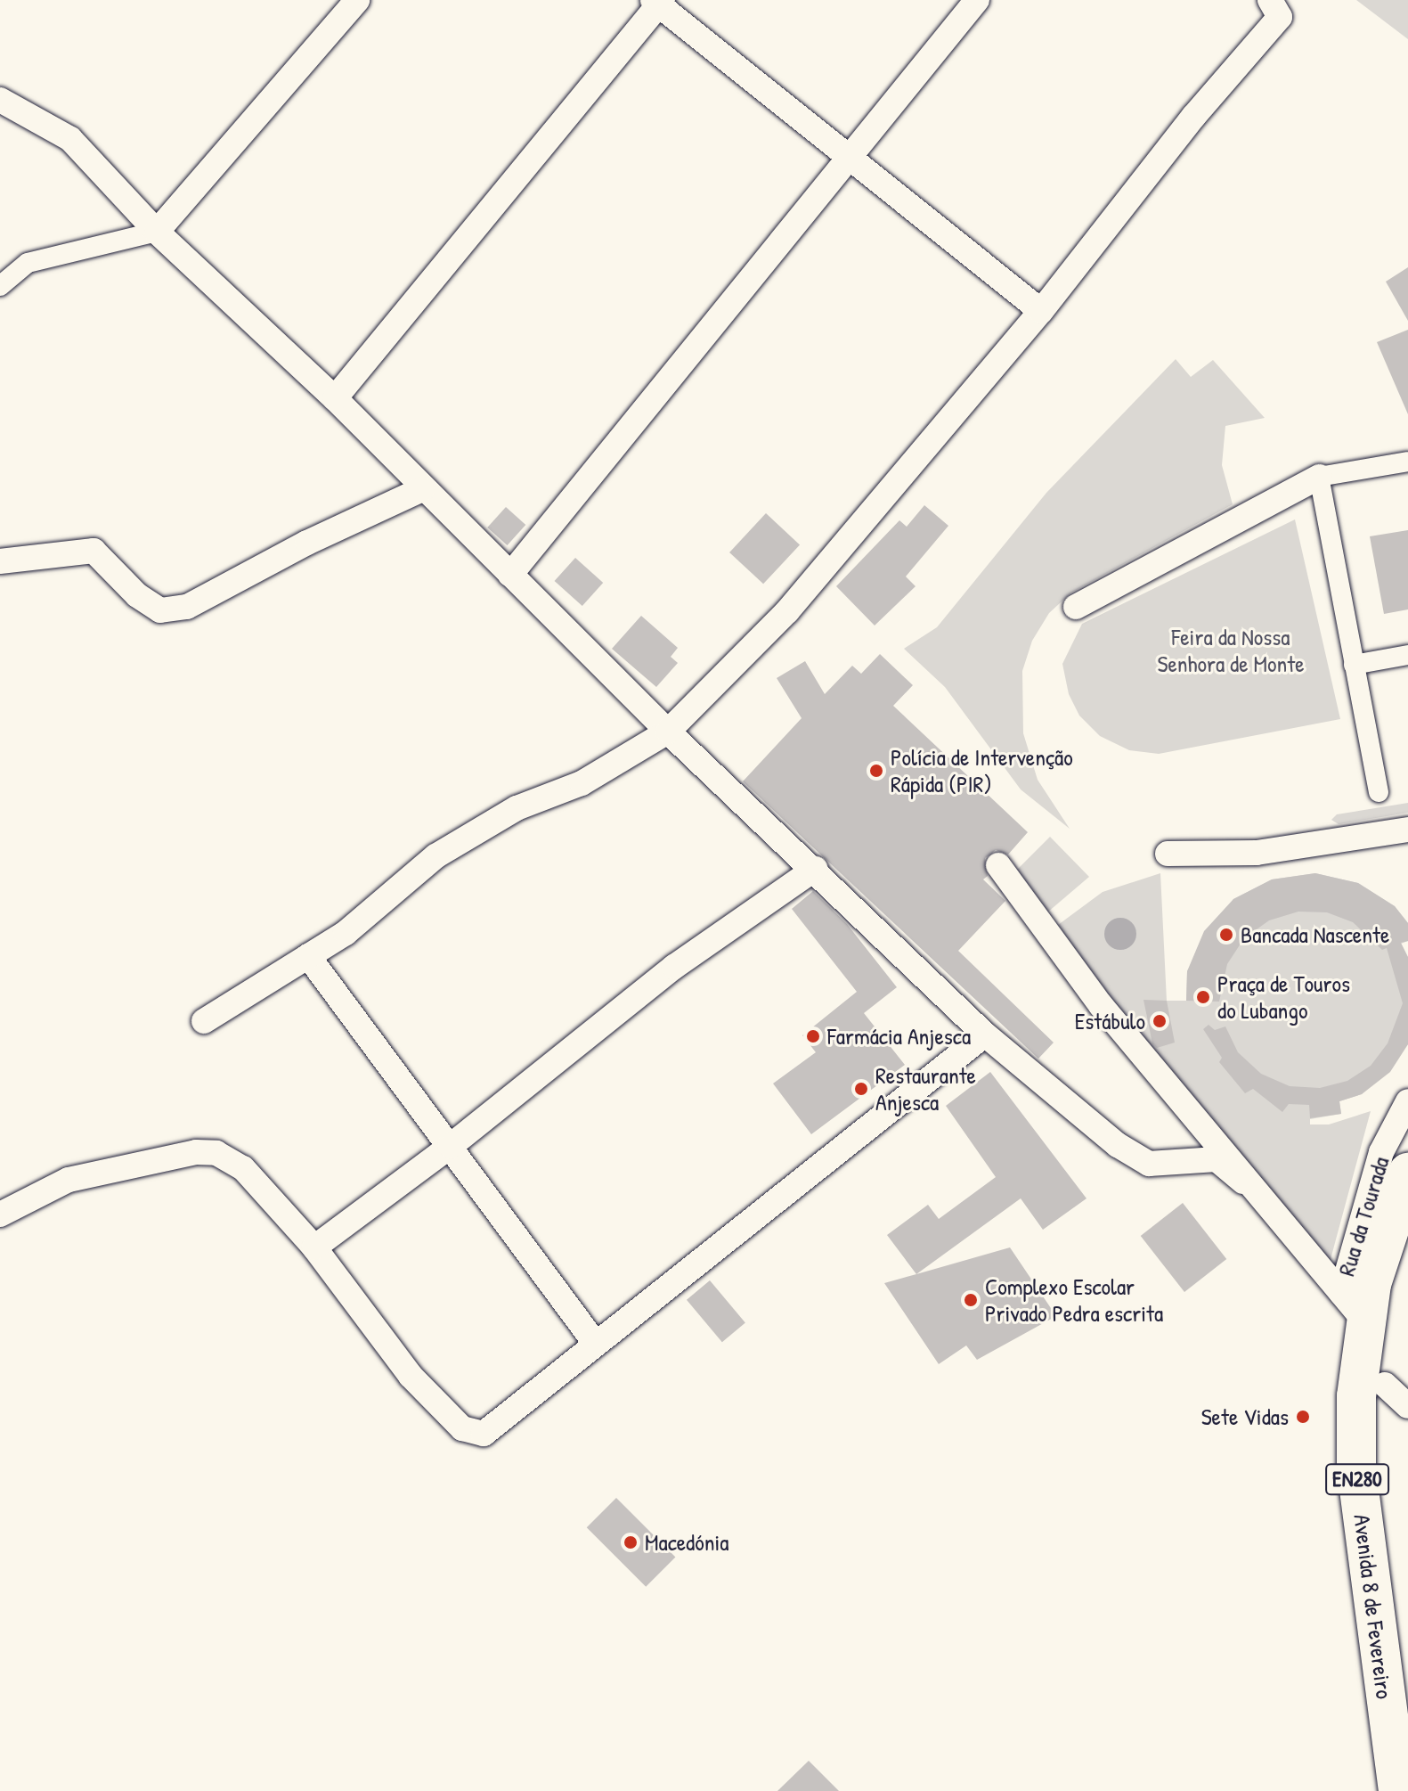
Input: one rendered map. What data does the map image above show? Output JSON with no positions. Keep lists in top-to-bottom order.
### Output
{
  "streets": {
    "main road": ["EN280", "Avenida 8 de Fevereiro"],
    "street": ["Rua da Tourada"]
  },
  "crossings": [
    ["Rua da Tourada", "Avenida 8 de Fevereiro"]
  ],
  "parks": ["Feira da Nossa Senhora de Monte"],
  "places": [
    "Polícia de Intervenção Rápida (PIR)",
    "Bancada Nascente",
    "Praça de Touros do Lubango",
    "Estábulo",
    "Farmácia Anjesca",
    "Restaurante Anjesca",
    "Complexo Escolar Privado Pedra escrita",
    "Sete Vidas",
    "Macedónia"
  ]
}
